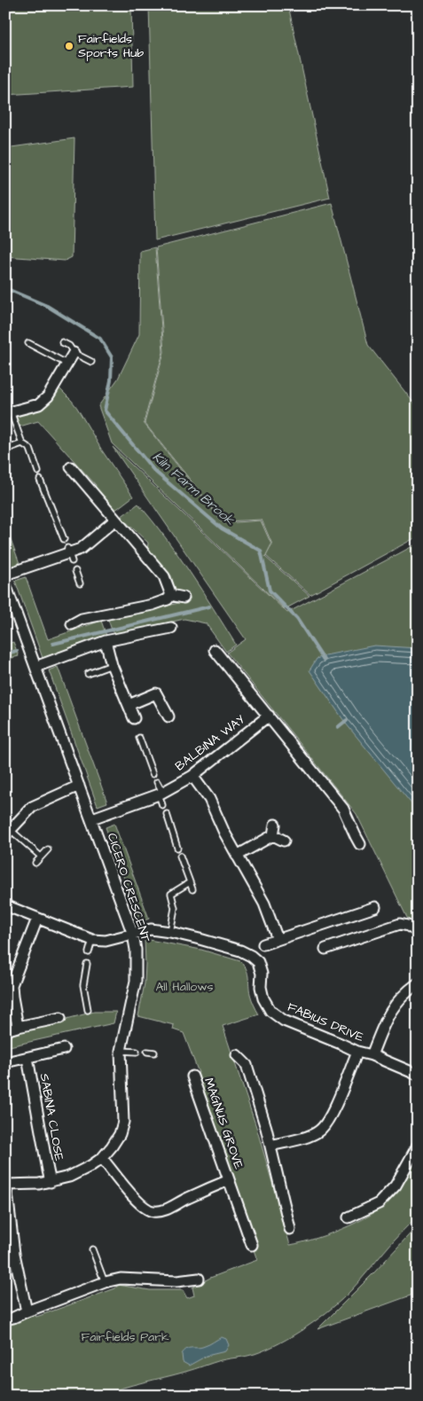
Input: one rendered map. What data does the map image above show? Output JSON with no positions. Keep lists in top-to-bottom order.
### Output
{
  "streets": {
    "street": [
      "BALBINA WAY",
      "CICERO CRESCENT",
      "FABIUS DRIVE",
      "SABINA CLOSE",
      "MAGNUS GROVE"
    ]
  },
  "crossings": [
    ["BALBINA WAY", "CICERO CRESCENT"],
    ["CICERO CRESCENT", "FABIUS DRIVE"],
    ["CICERO CRESCENT", "SABINA CLOSE"],
    ["CICERO CRESCENT", "MAGNUS GROVE"]
  ],
  "water": ["Kiln Farm Brook"],
  "parks": ["All Hallows", "Fairfields Park"],
  "places": ["Fairfields Sports Hub"]
}
